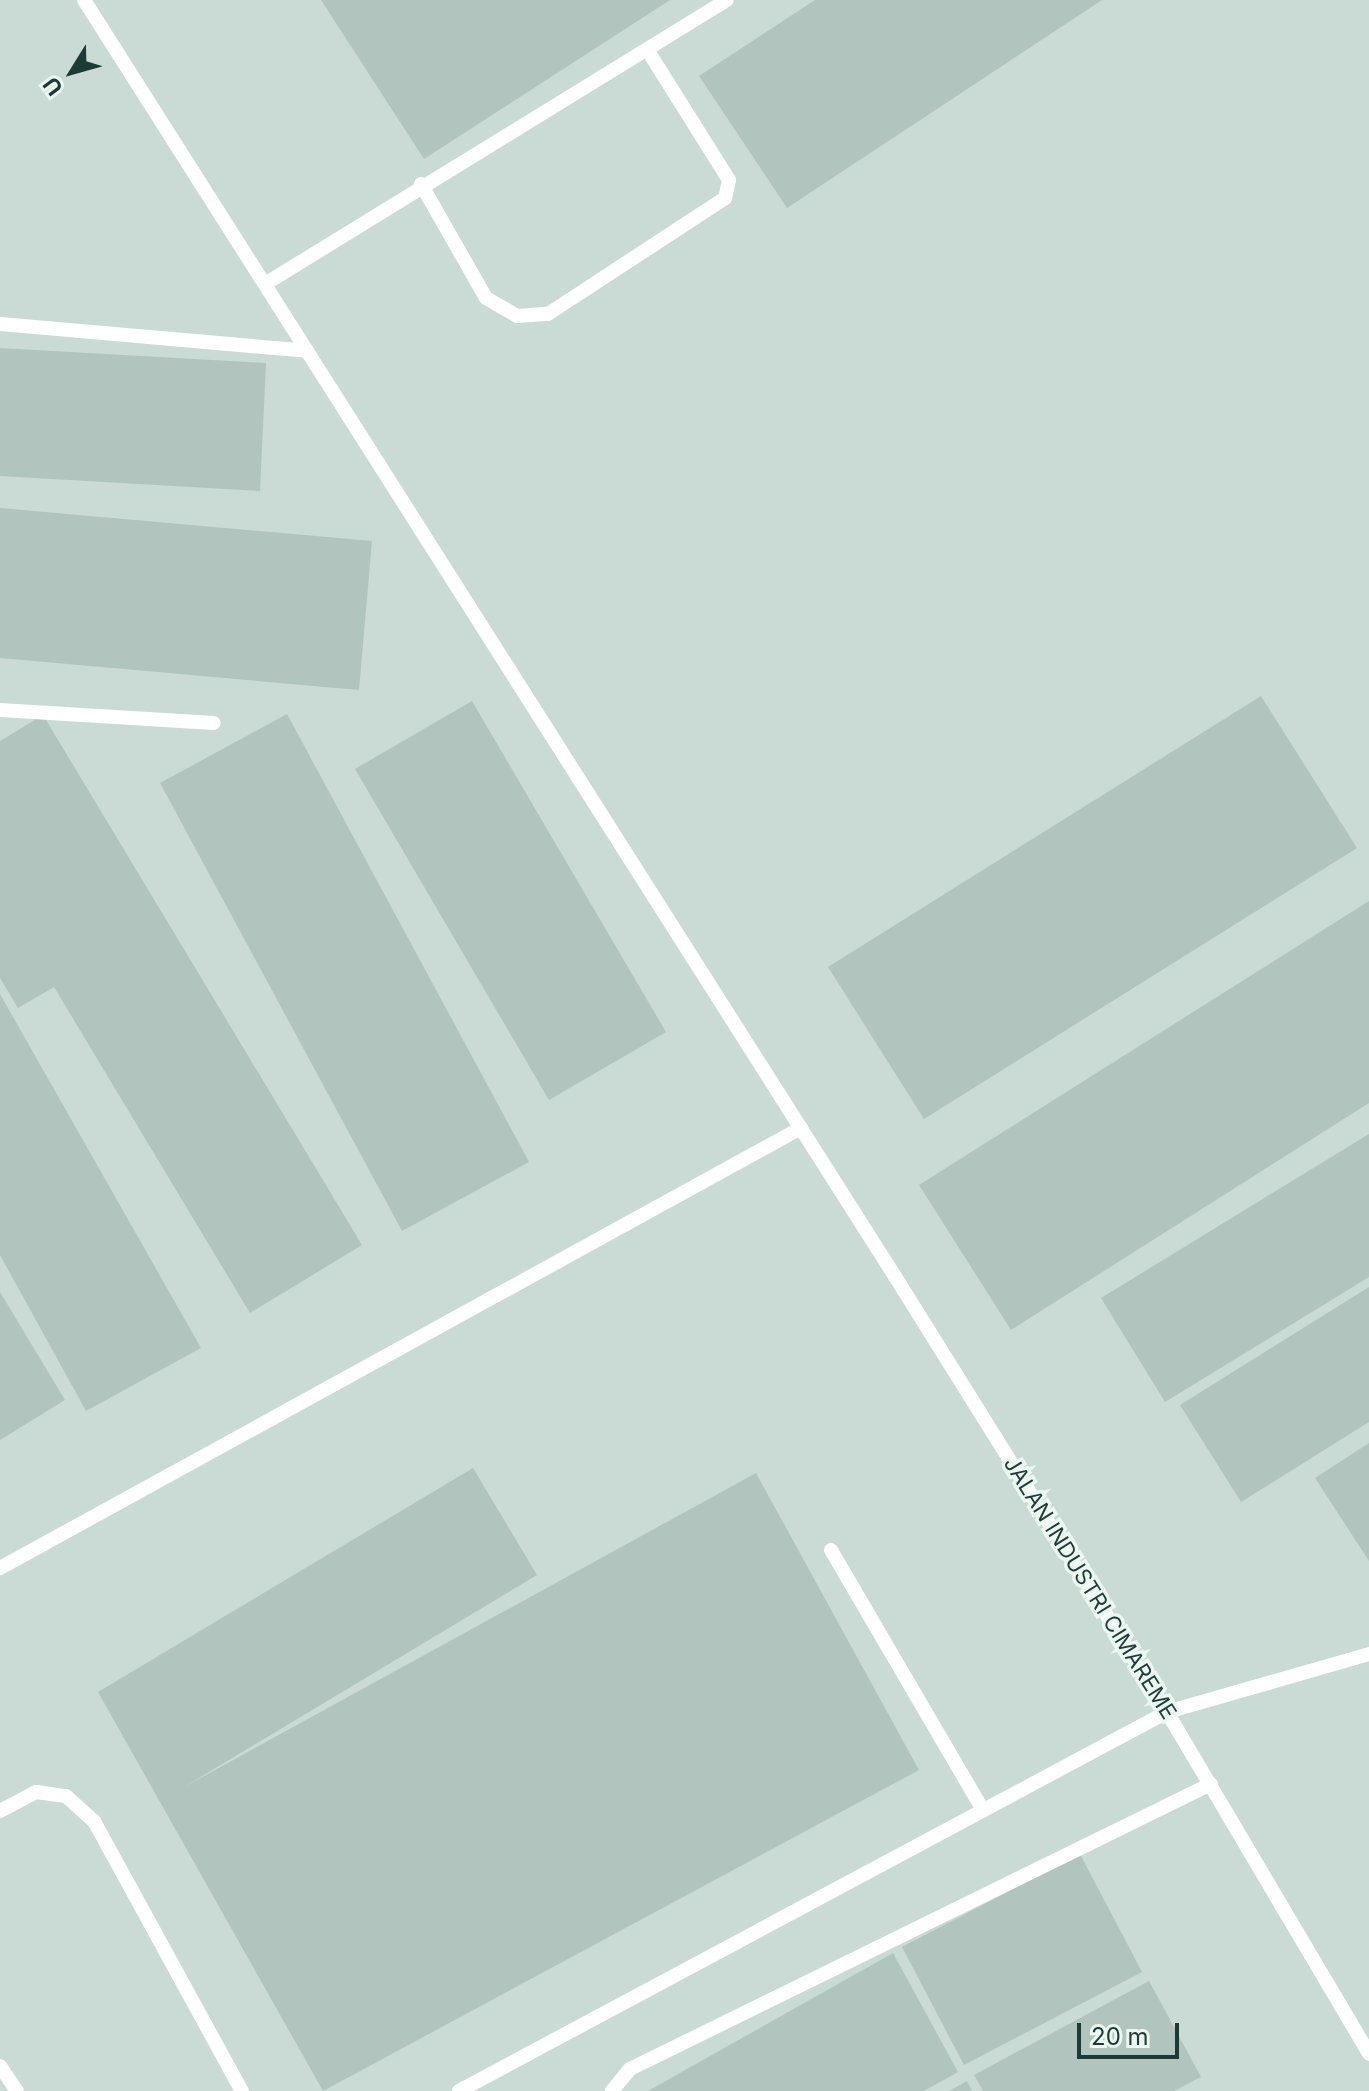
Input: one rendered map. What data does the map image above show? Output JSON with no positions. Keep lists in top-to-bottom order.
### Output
{
  "streets": {
    "lane": ["JALAN INDUSTRI CIMAREME"]
  },
  "scale_bar": "20 m",
  "north": "bottom left"
}
